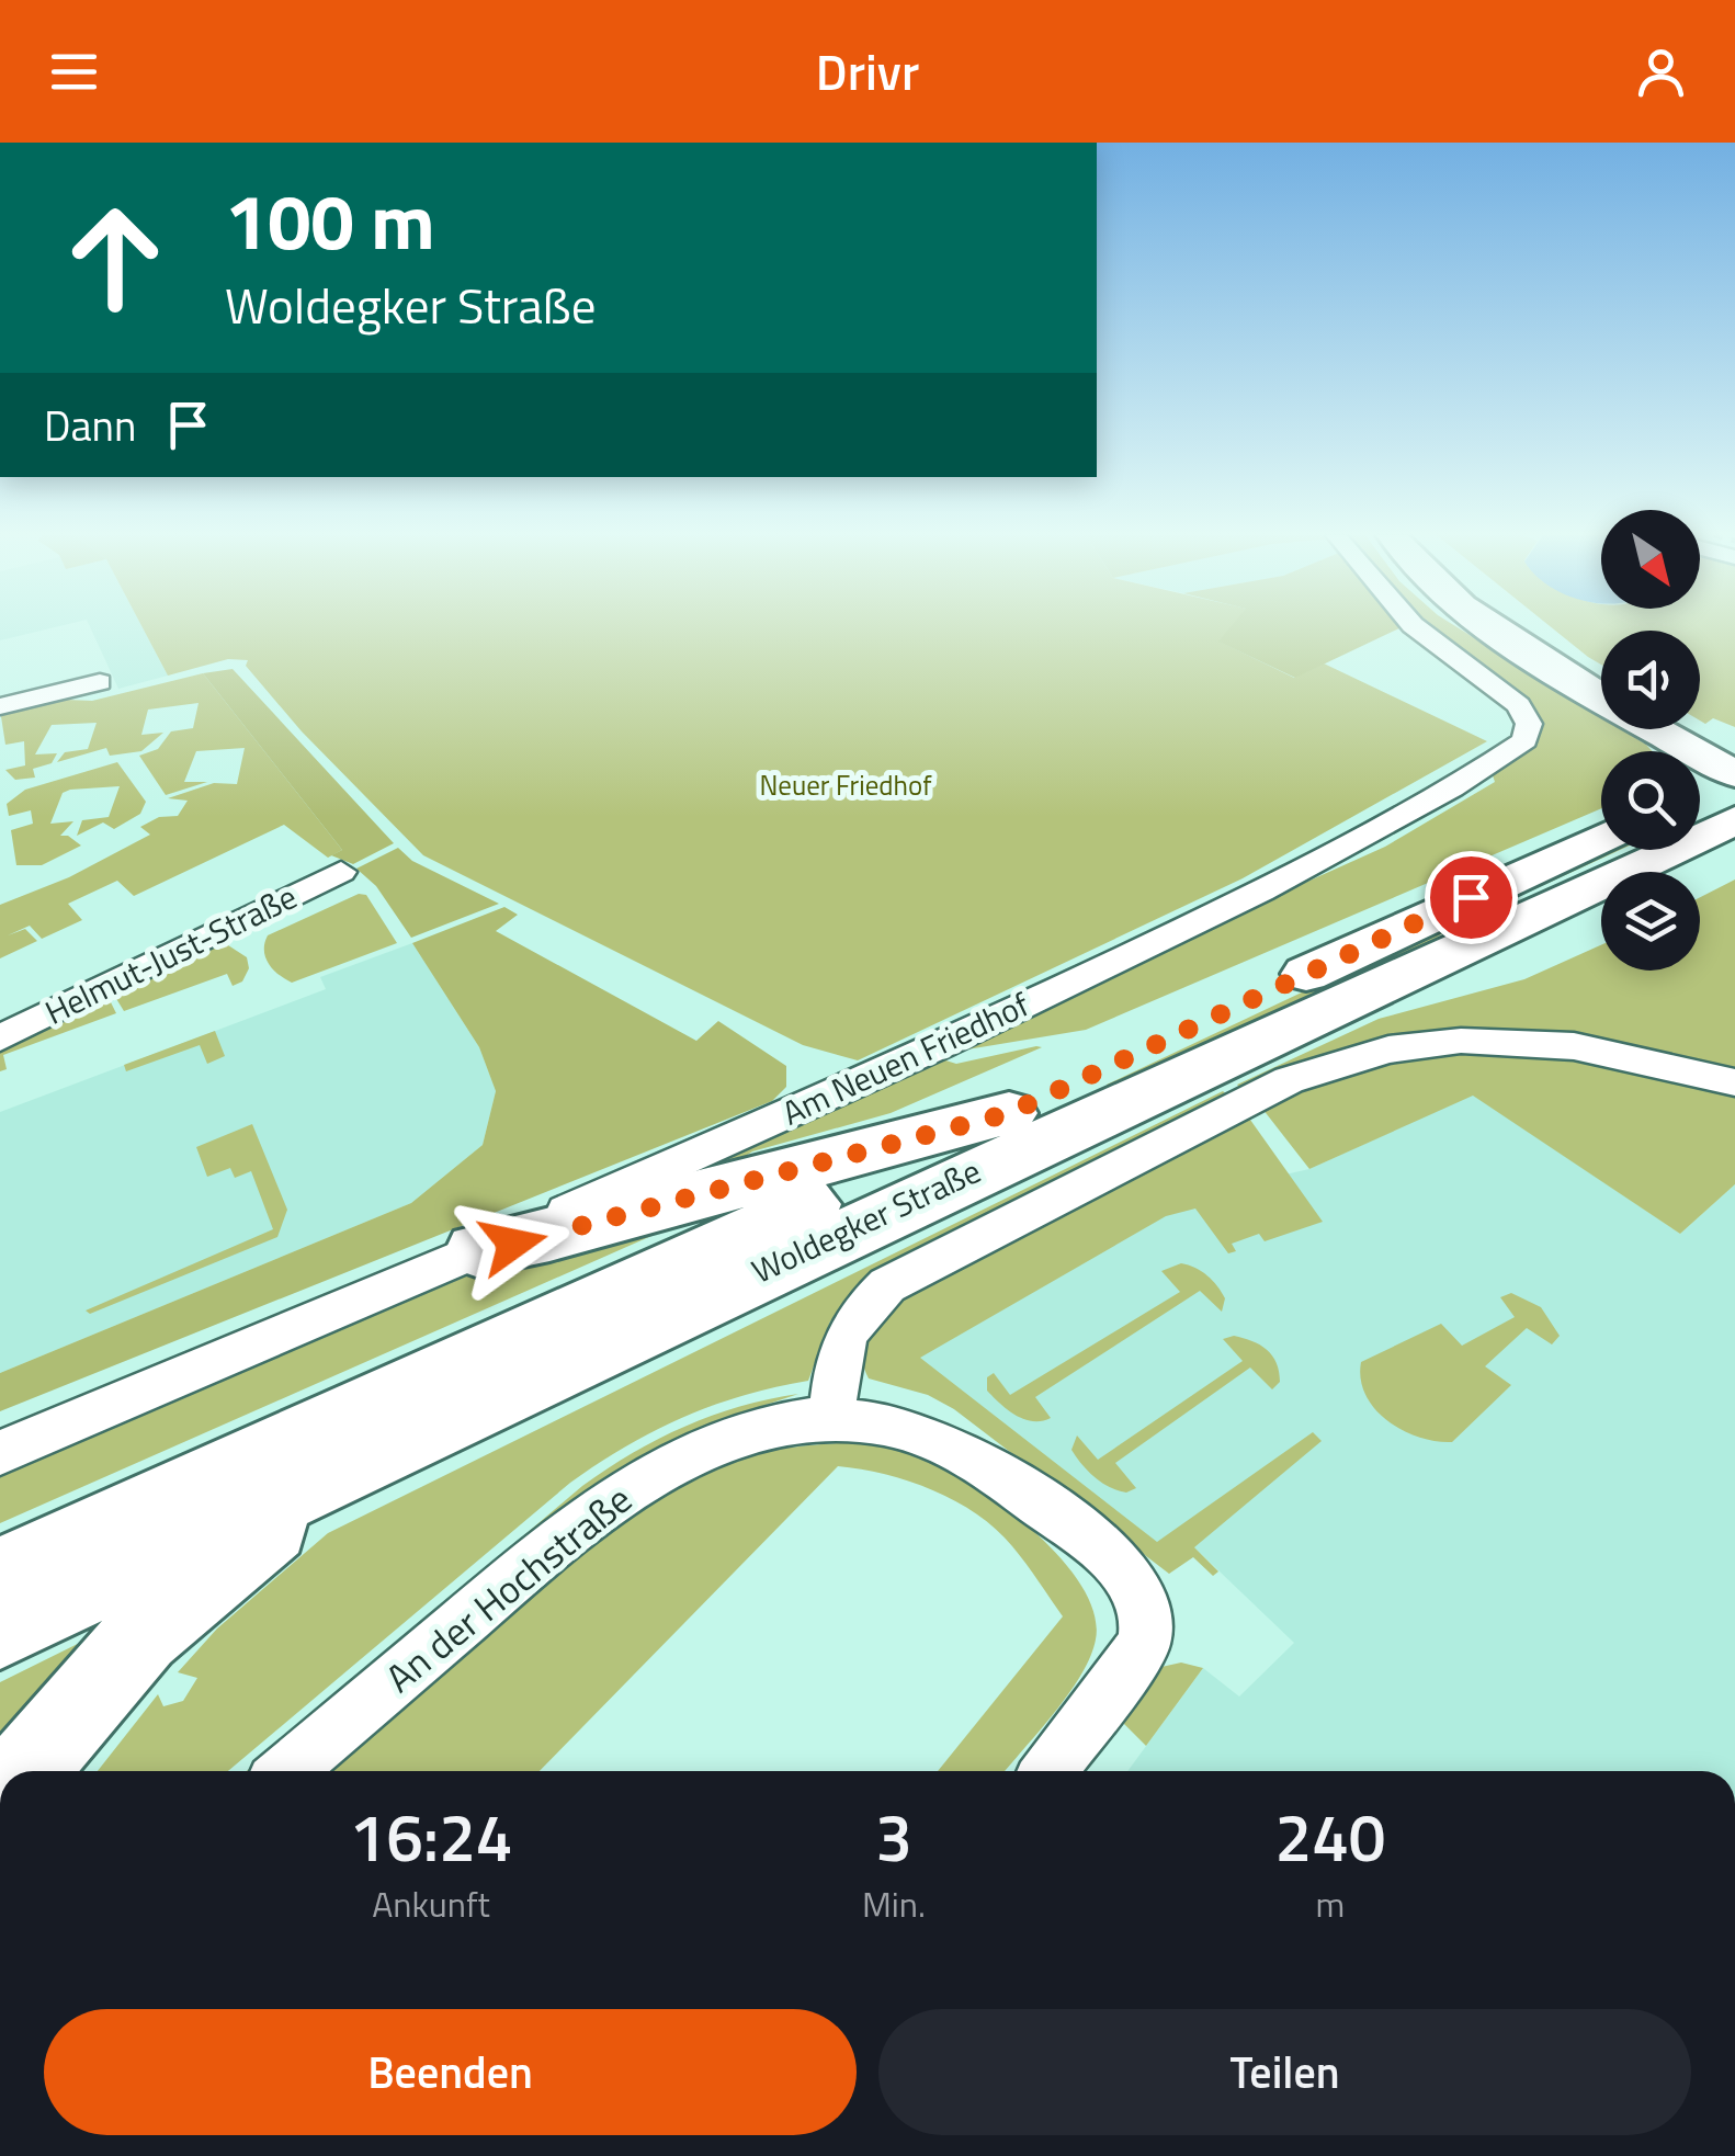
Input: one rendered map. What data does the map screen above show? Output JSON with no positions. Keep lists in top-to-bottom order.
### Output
{
  "streets": {
    "main road": ["Woldegker Straße"],
    "street": ["Helmut-Just-Straße", "Am Neuen Friedhof", "An der Hochstraße"]
  },
  "parks": ["Neuer Friedhof"],
  "north": "bottom right",
  "page": {
    "header": "Drivr",
    "turn": ["100 m", "Woldegker Straße"],
    "then": "Dann",
    "eta": [
      "16:24",
      "Ankunft",
      "3",
      "Min.",
      "240",
      "m"
    ],
    "buttons": ["Beenden", "Teilen"]
  }
}
